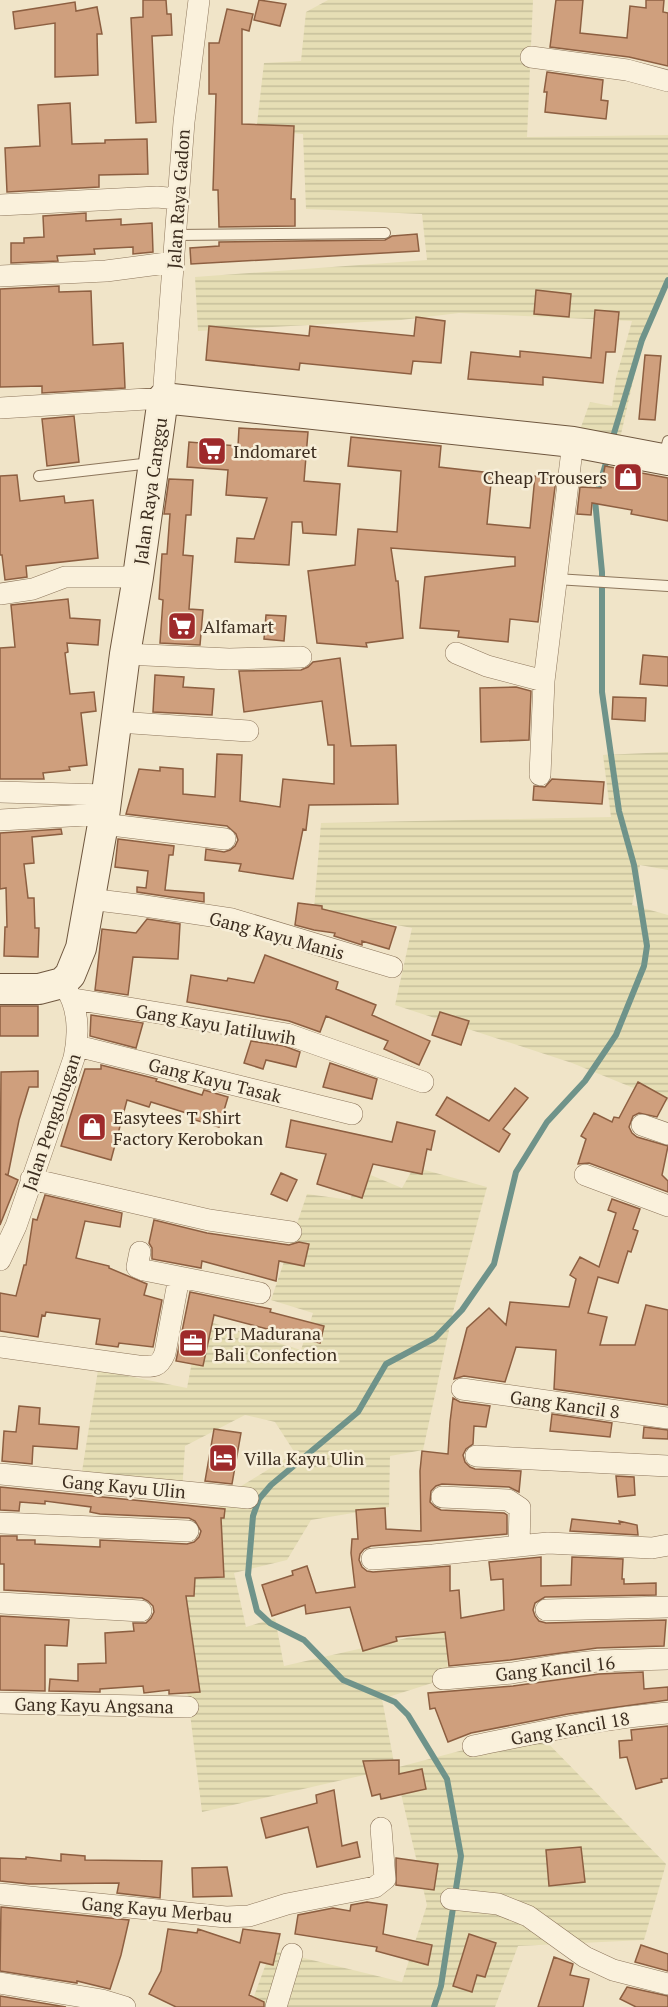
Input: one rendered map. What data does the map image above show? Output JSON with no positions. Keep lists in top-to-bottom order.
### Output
{
  "streets": {
    "main road": ["Jalan Raya Canggu"],
    "street": [
      "Jalan Raya Gadon",
      "Gang Kayu Manis",
      "Gang Kayu Jatiluwih",
      "Gang Kayu Tasak",
      "Jalan Pengubugan",
      "Gang Kancil 8",
      "Gang Kayu Ulin",
      "Gang Kancil 16",
      "Gang Kayu Angsana",
      "Gang Kancil 18",
      "Gang Kayu Merbau"
    ]
  },
  "crossings": [
    ["Jalan Raya Gadon", "Jalan Raya Canggu"],
    ["Jalan Raya Canggu", "Gang Kayu Manis"],
    ["Jalan Raya Canggu", "Gang Kayu Jatiluwih"],
    ["Jalan Raya Canggu", "Jalan Pengubugan"],
    ["Gang Kayu Jatiluwih", "Jalan Pengubugan"],
    ["Gang Kayu Tasak", "Jalan Pengubugan"]
  ],
  "places": {
    "supermarket": ["Indomaret", "Alfamart"],
    "shop": ["Cheap Trousers", "Easytees T Shirt Factory Kerobokan"],
    "office": ["PT Madurana Bali Confection"],
    "hotel": ["Villa Kayu Ulin"]
  }
}
